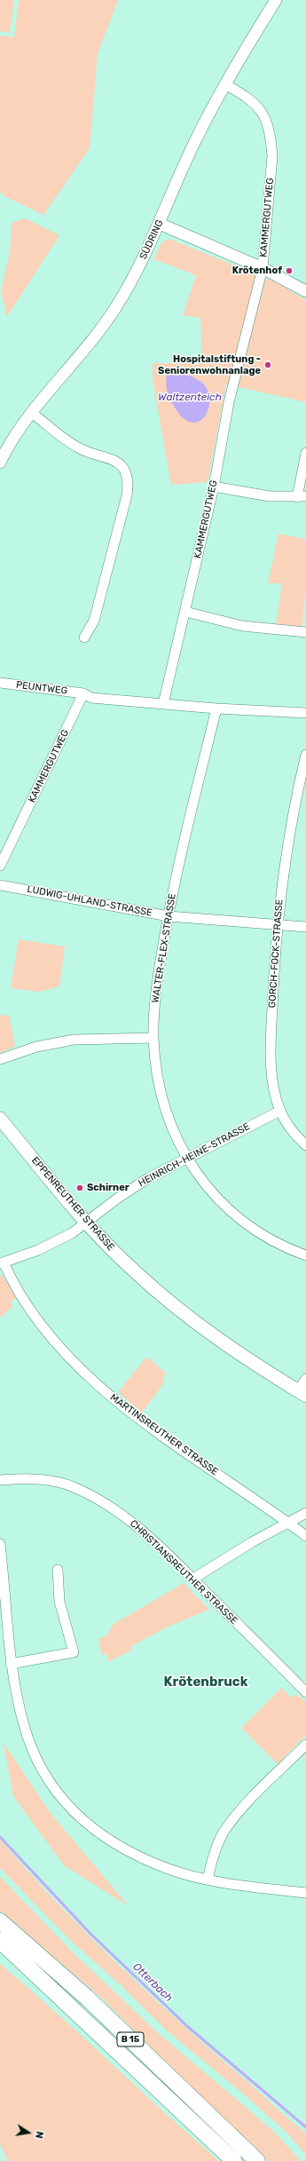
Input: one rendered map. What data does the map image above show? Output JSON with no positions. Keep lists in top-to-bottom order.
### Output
{
  "streets": {
    "highway": ["B 15"],
    "main road": ["EPPENREUTHER STRASSE"],
    "street": [
      "KAMMERGUTWEG",
      "SÜDRING",
      "PEUNTWEG",
      "LUDWIG-UHLAND-STRASSE",
      "WALTER-FLEX-STRASSE",
      "GORCH-FOCK-STRASSE",
      "HEINRICH-HEINE-STRASSE",
      "MARTINSREUTHER STRASSE",
      "CHRISTIANSREUTHER STRASSE"
    ]
  },
  "crossings": [
    ["KAMMERGUTWEG", "SÜDRING"],
    ["KAMMERGUTWEG", "PEUNTWEG"],
    ["LUDWIG-UHLAND-STRASSE", "WALTER-FLEX-STRASSE"],
    ["LUDWIG-UHLAND-STRASSE", "GORCH-FOCK-STRASSE"],
    ["WALTER-FLEX-STRASSE", "HEINRICH-HEINE-STRASSE"],
    ["GORCH-FOCK-STRASSE", "HEINRICH-HEINE-STRASSE"],
    ["HEINRICH-HEINE-STRASSE", "EPPENREUTHER STRASSE"],
    ["HEINRICH-HEINE-STRASSE", "MARTINSREUTHER STRASSE"]
  ],
  "districts": ["Krötenbruck"],
  "water": ["Waltzenteich", "Otterbach"],
  "places": ["Krötenhof", "Hospitalstiftung - Seniorenwohnanlage", "Schirner"],
  "north": "right"
}
